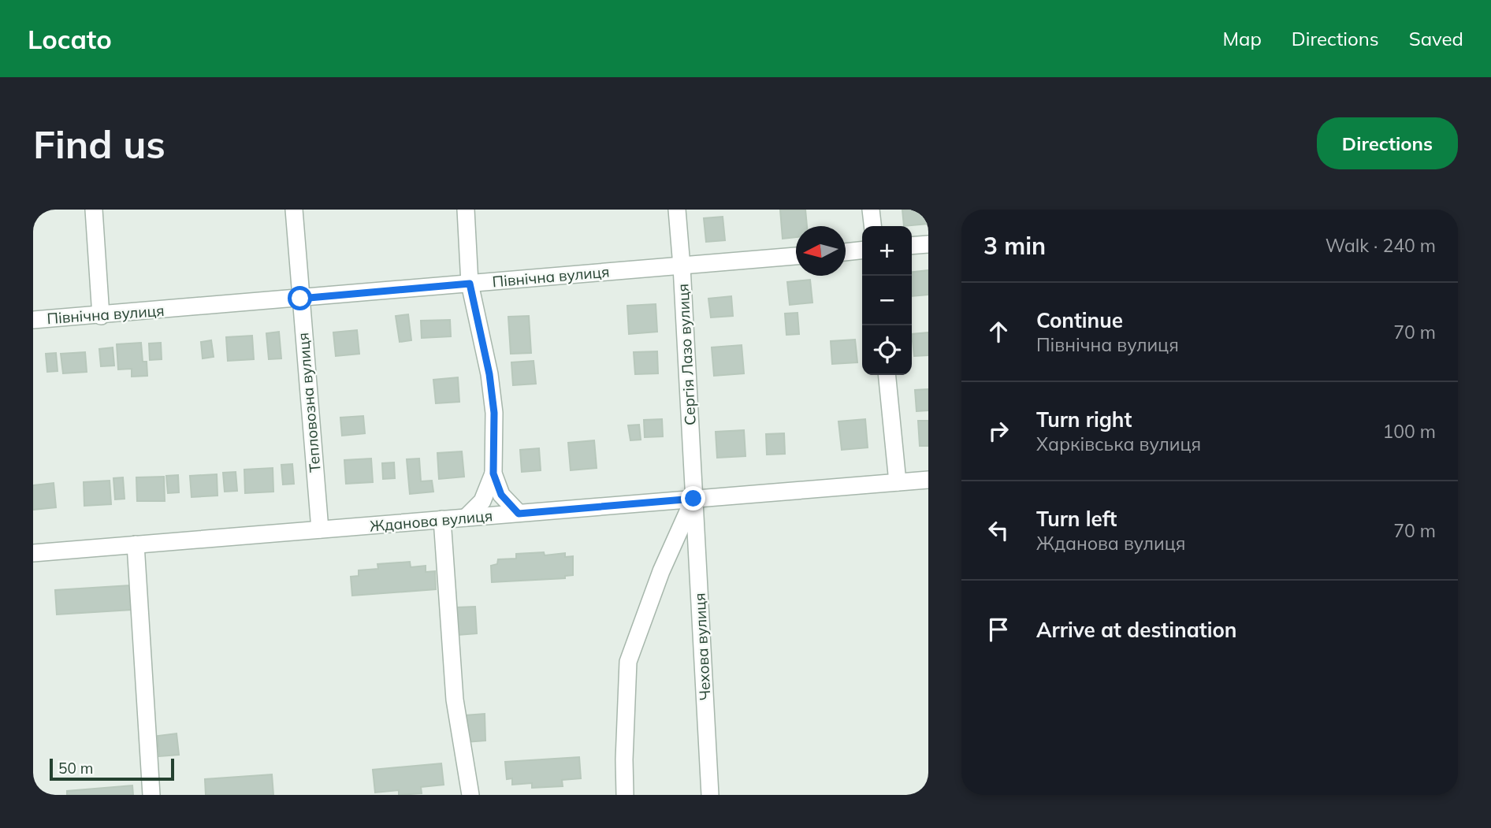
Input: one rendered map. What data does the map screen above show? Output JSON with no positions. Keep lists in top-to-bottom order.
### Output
{
  "streets": {
    "street": [
      "Північна вулиця",
      "Сергія Лазо вулиця",
      "Тепловозна вулиця",
      "Жданова вулиця",
      "Чехова вулиця"
    ]
  },
  "crossings": [
    ["Північна вулиця", "Сергія Лазо вулиця"],
    ["Північна вулиця", "Тепловозна вулиця"],
    ["Сергія Лазо вулиця", "Жданова вулиця"],
    ["Сергія Лазо вулиця", "Чехова вулиця"],
    ["Тепловозна вулиця", "Жданова вулиця"],
    ["Жданова вулиця", "Чехова вулиця"]
  ],
  "scale_bar": "50 m",
  "north": "left",
  "page": {
    "header": "Locato",
    "nav": ["Map", "Directions", "Saved"],
    "buttons": "Directions",
    "title": "Find us",
    "heading": ["3 min", "Walk · 240 m"],
    "map_buttons": ["+", "−"],
    "list": [
      ["Continue", "Північна вулиця", "70 m"],
      ["Turn right", "Харківська вулиця", "100 m"],
      ["Turn left", "Жданова вулиця", "70 m"],
      "Arrive at destination"
    ],
    "scale": "50 m"
  }
}
